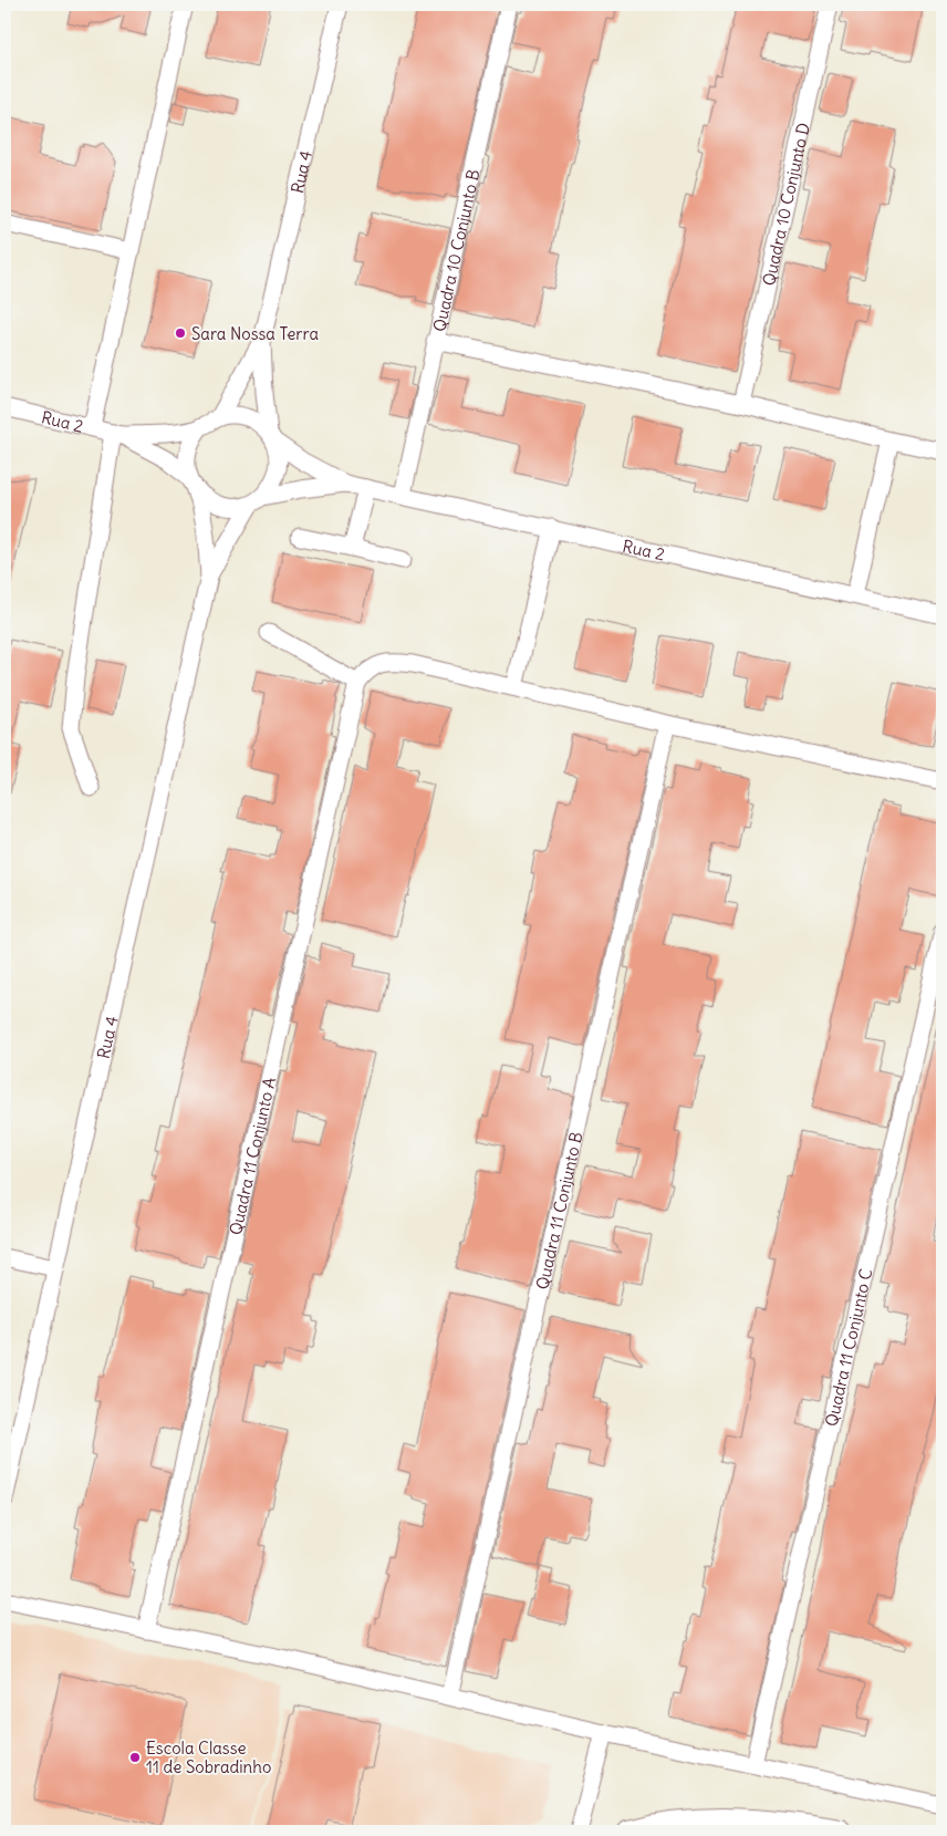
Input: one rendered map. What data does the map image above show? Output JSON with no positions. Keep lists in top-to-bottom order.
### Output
{
  "streets": {
    "street": [
      "Rua 4",
      "Quadra 10 Conjunto D",
      "Quadra 10 Conjunto B",
      "Rua 2",
      "Quadra 11 Conjunto A",
      "Quadra 11 Conjunto B",
      "Quadra 11 Conjunto C"
    ]
  },
  "crossings": [
    ["Quadra 10 Conjunto B", "Rua 2"]
  ],
  "places": ["Sara Nossa Terra", "Escola Classe 11 de Sobradinho"]
}
